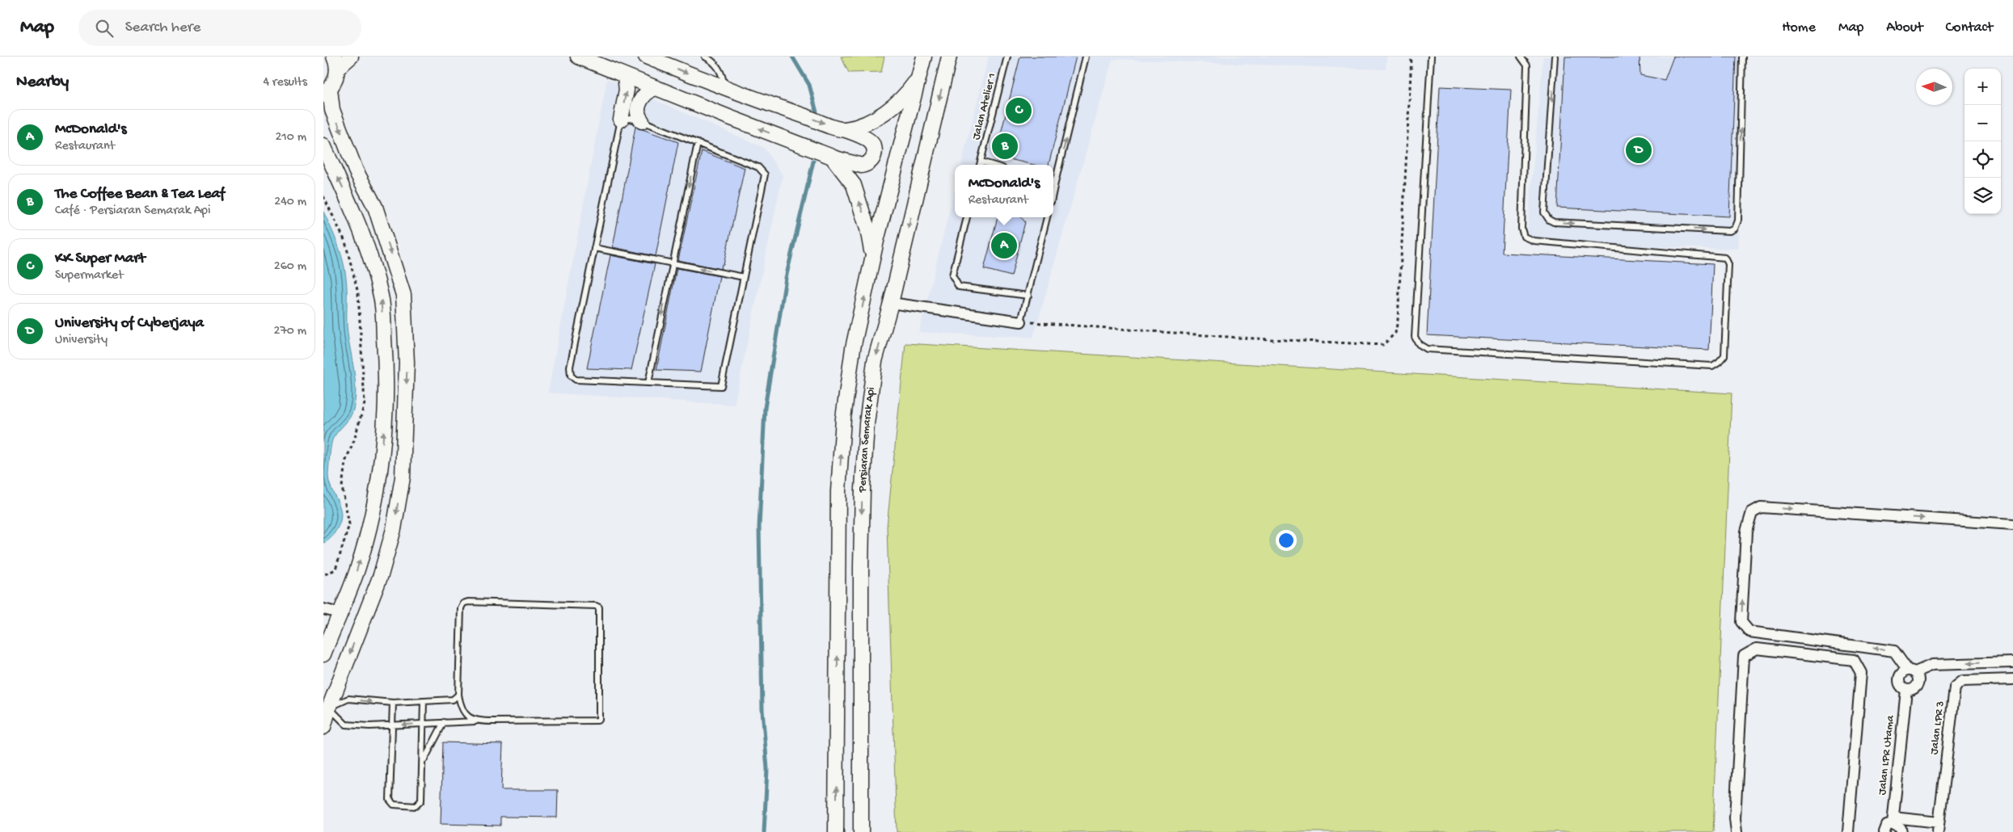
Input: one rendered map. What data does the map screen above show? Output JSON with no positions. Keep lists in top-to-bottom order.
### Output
{
  "streets": {
    "street": ["Persiaran Semarak Api", "Jalan LPR 3", "Jalan LPR Utama"],
    "lane": ["Jalan Atelier 1"]
  },
  "north": "left",
  "page": {
    "header": "Map",
    "search": "Search here",
    "nav": [
      "Home",
      "Map",
      "About",
      "Contact"
    ],
    "heading": ["Nearby", "4 results"],
    "map_buttons": ["+", "−"],
    "pins": [
      "C",
      "B",
      "D",
      "A"
    ],
    "list": [
      {
        "mark": "A",
        "name": "McDonald's",
        "note": "Restaurant",
        "value": "210 m"
      },
      {
        "mark": "B",
        "name": "The Coffee Bean & Tea Leaf",
        "note": "Café · Persiaran Semarak Api",
        "value": "240 m"
      },
      {
        "mark": "C",
        "name": "KK Super Mart",
        "note": "Supermarket",
        "value": "260 m"
      },
      {
        "mark": "D",
        "name": "University of Cyberjaya",
        "note": "University",
        "value": "270 m"
      }
    ],
    "popup": ["McDonald's", "Restaurant"]
  }
}
